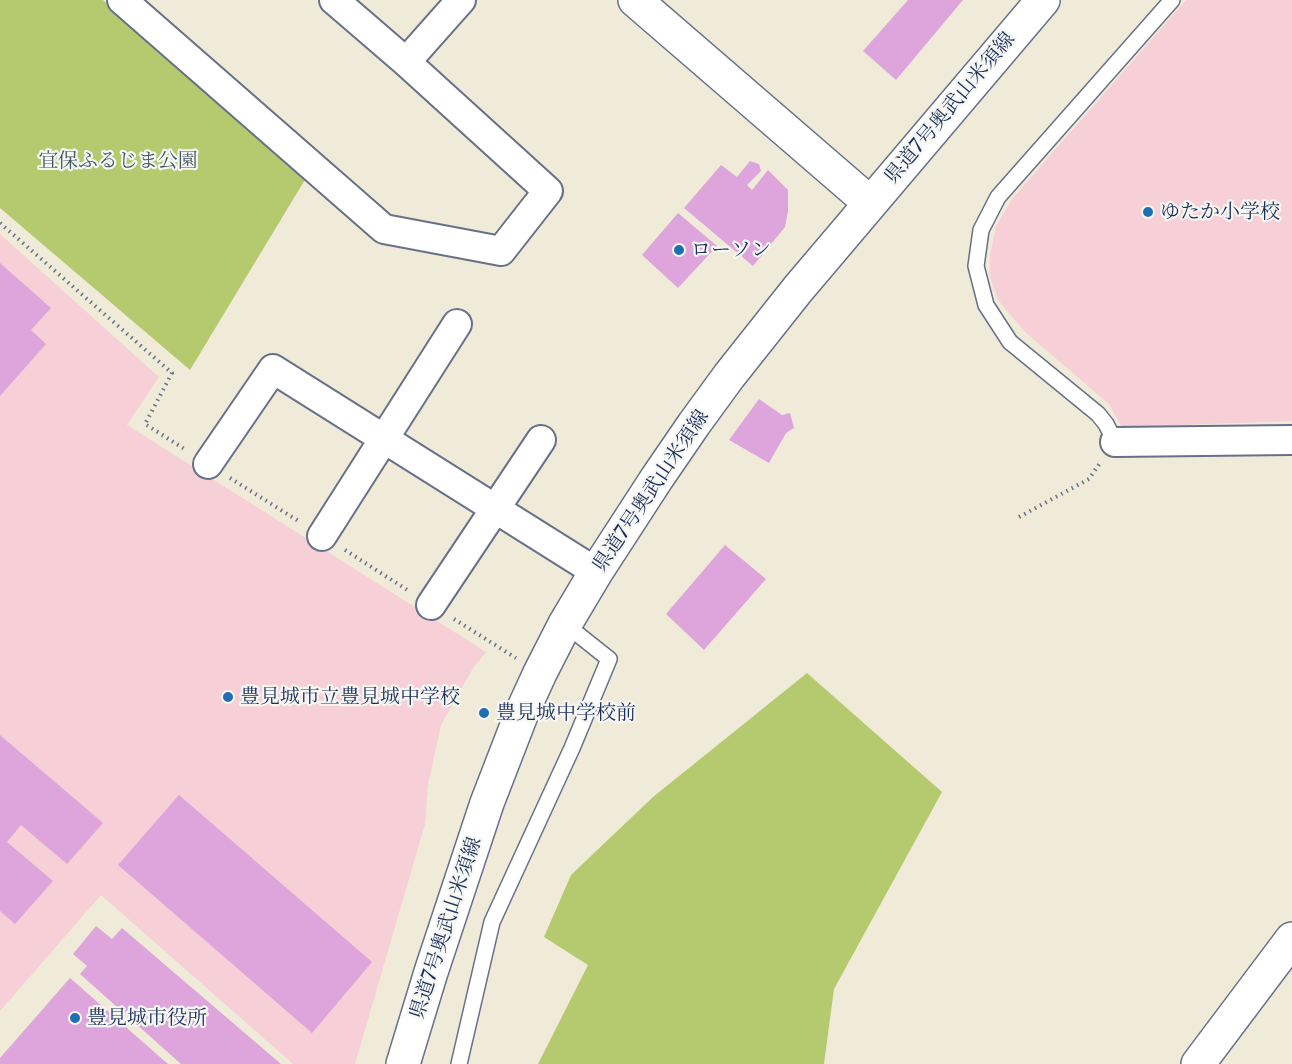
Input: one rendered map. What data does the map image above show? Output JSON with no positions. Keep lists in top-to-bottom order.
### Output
{
  "streets": {
    "main road": ["県道7号奥武山米須線"]
  },
  "parks": ["宜保ふるじま公園"],
  "places": [
    "ゆたか小学校",
    "ローソン",
    "豊見城市立豊見城中学校",
    "豊見城中学校前",
    "豊見城市役所"
  ]
}
